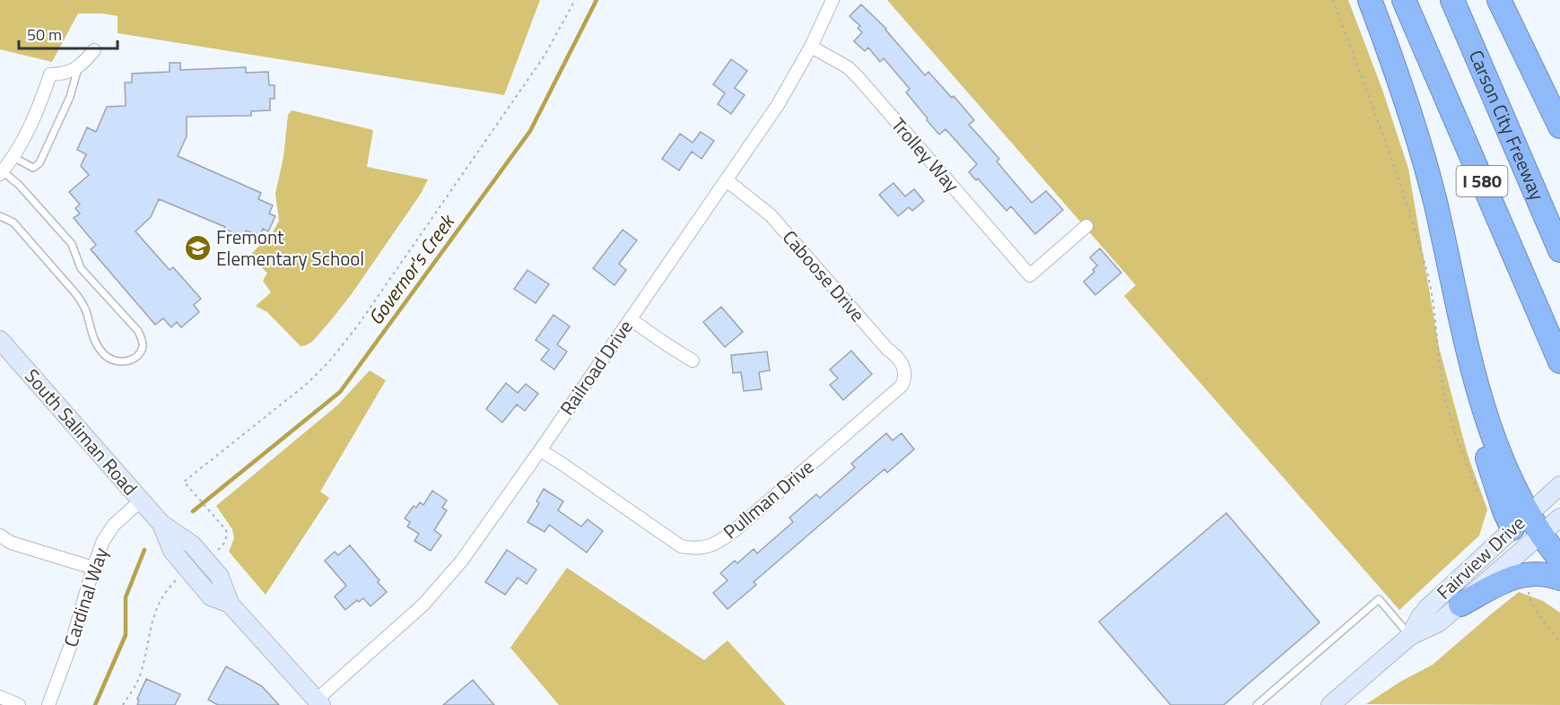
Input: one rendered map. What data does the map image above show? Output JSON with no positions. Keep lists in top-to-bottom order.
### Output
{
  "streets": {
    "highway": ["Carson City Freeway", "I 580"],
    "main road": ["South Saliman Road", "Fairview Drive"],
    "street": [
      "Trolley Way",
      "Caboose Drive",
      "Railroad Drive",
      "Pullman Drive",
      "Cardinal Way"
    ]
  },
  "crossings": [
    ["Trolley Way", "Railroad Drive"],
    ["Caboose Drive", "Railroad Drive"],
    ["Caboose Drive", "Pullman Drive"],
    ["Railroad Drive", "South Saliman Road"],
    ["Railroad Drive", "Pullman Drive"],
    ["South Saliman Road", "Cardinal Way"]
  ],
  "water": ["Governor's Creek"],
  "places": {
    "school or university": ["Fremont Elementary School"]
  },
  "scale_bar": "50 m"
}
